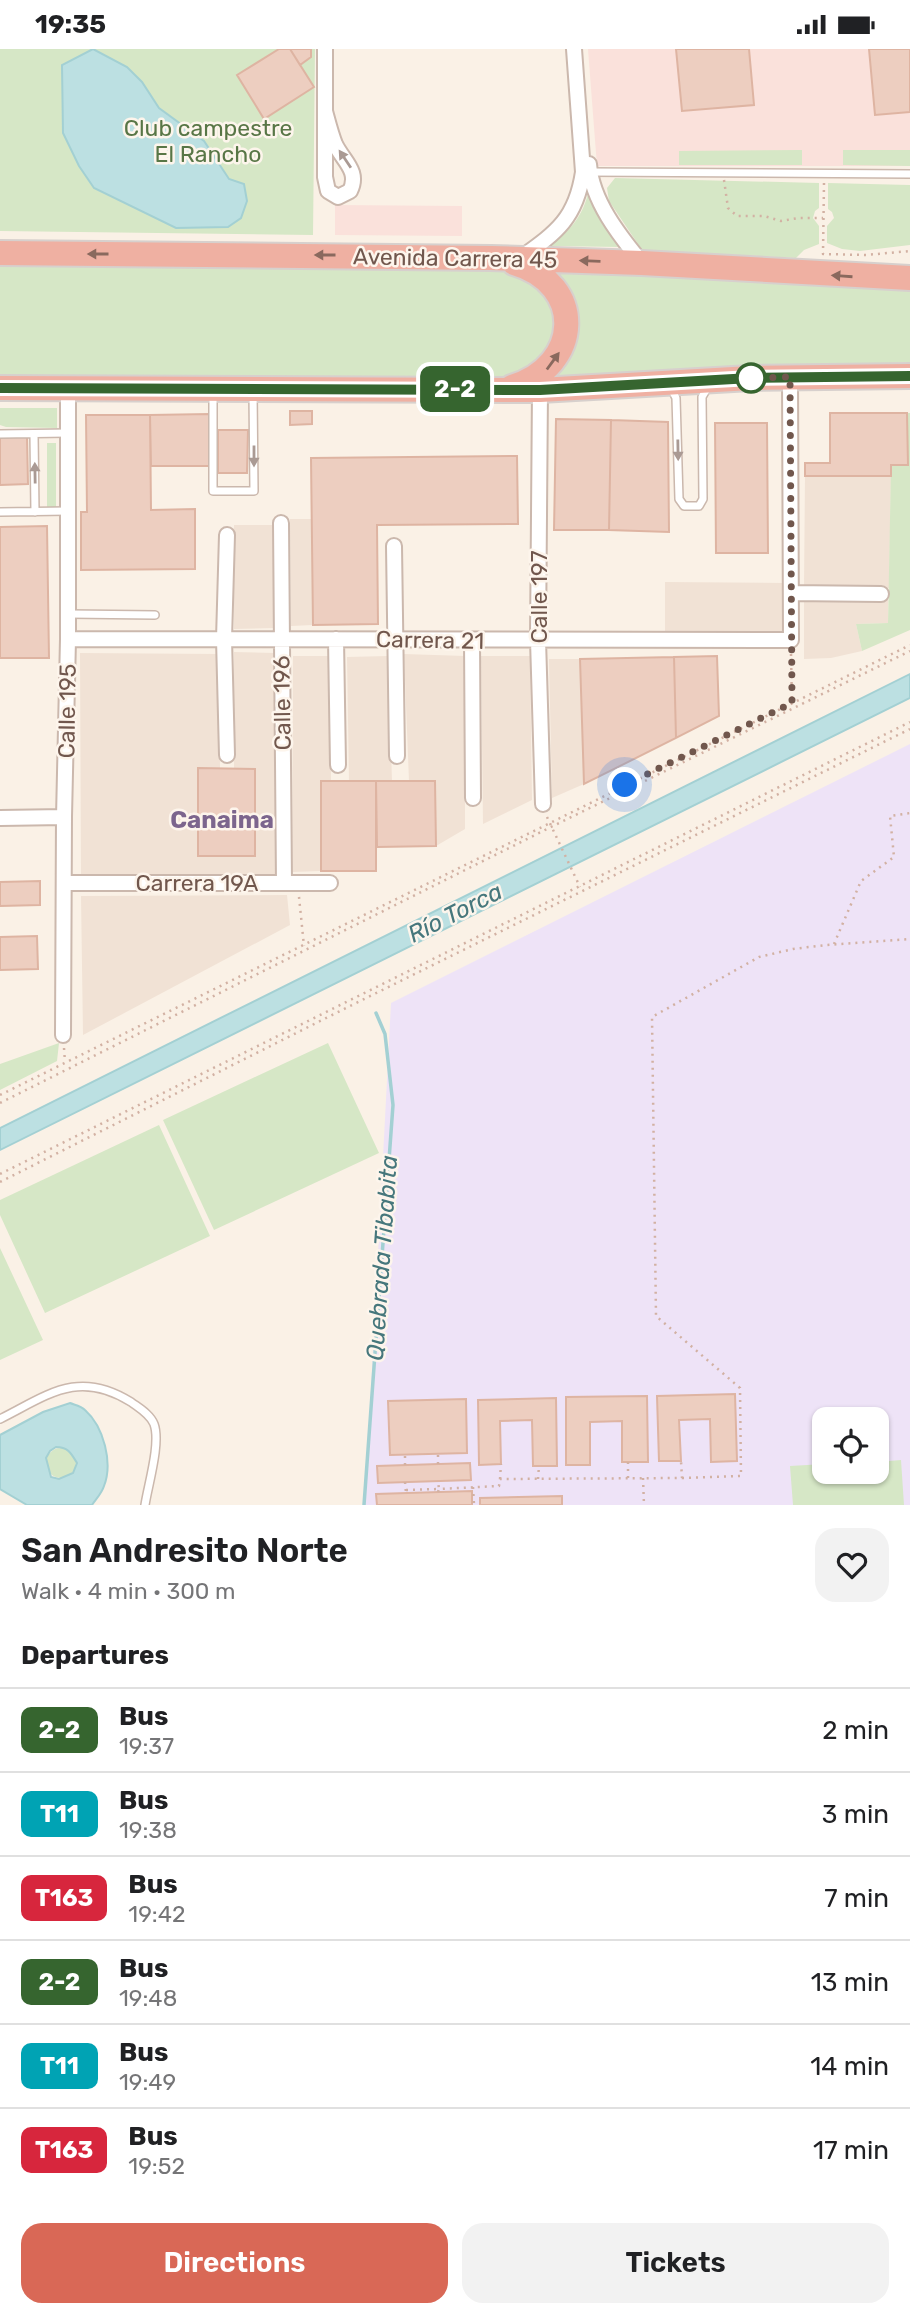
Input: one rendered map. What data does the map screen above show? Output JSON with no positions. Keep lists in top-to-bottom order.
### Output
{
  "streets": {
    "highway": ["Avenida Carrera 45"],
    "street": [
      "Calle 197",
      "Carrera 21",
      "Calle 196",
      "Calle 195",
      "Carrera 19A"
    ]
  },
  "crossings": [
    ["Calle 197", "Carrera 21"],
    ["Carrera 21", "Calle 196"],
    ["Carrera 21", "Calle 195"],
    ["Calle 196", "Carrera 19A"],
    ["Calle 195", "Carrera 19A"]
  ],
  "districts": ["Canaima"],
  "water": ["Río Torca", "Quebrada Tibabita"],
  "parks": ["Club campestre El Rancho"],
  "lines": ["bus line 2-2"],
  "page": {
    "status": "19:35",
    "on_map": "2-2",
    "heading": [
      ["San Andresito Norte", "Walk · 4 min · 300 m"],
      "Departures"
    ],
    "list": [
      {
        "mark": "2-2",
        "name": "Bus",
        "note": "19:37",
        "value": "2 min"
      },
      {
        "mark": "T11",
        "name": "Bus",
        "note": "19:38",
        "value": "3 min"
      },
      {
        "mark": "T163",
        "name": "Bus",
        "note": "19:42",
        "value": "7 min"
      },
      {
        "mark": "2-2",
        "name": "Bus",
        "note": "19:48",
        "value": "13 min"
      },
      {
        "mark": "T11",
        "name": "Bus",
        "note": "19:49",
        "value": "14 min"
      },
      {
        "mark": "T163",
        "name": "Bus",
        "note": "19:52",
        "value": "17 min"
      }
    ],
    "buttons": ["Directions", "Tickets"]
  }
}
